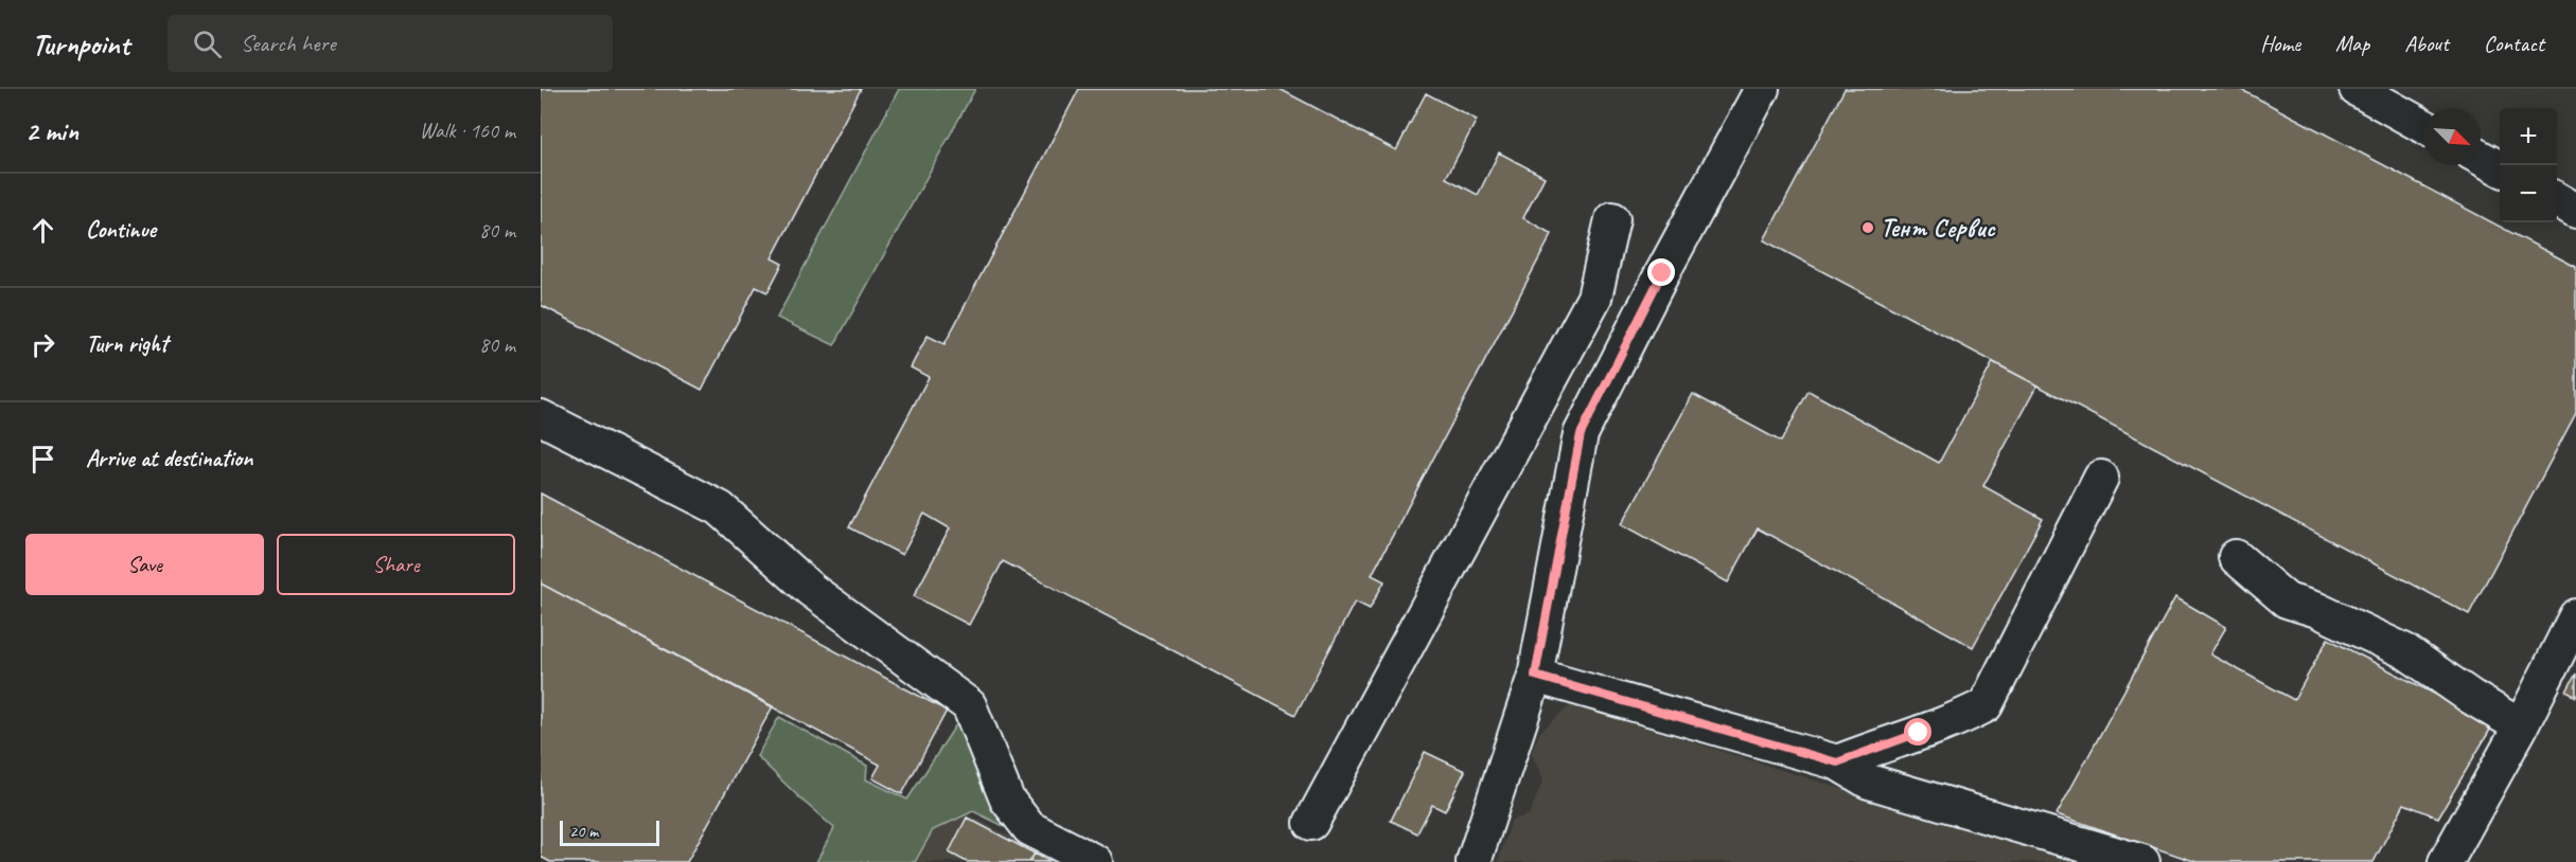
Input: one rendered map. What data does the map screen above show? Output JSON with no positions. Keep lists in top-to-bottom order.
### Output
{
  "places": ["Тент Сервис"],
  "scale_bar": "20 m",
  "north": "bottom right",
  "page": {
    "header": "Turnpoint",
    "search": "Search here",
    "nav": [
      "Home",
      "Map",
      "About",
      "Contact"
    ],
    "heading": ["2 min", "Walk · 160 m"],
    "map_buttons": ["+", "−"],
    "list": [
      ["Continue", "80 m"],
      ["Turn right", "80 m"],
      "Arrive at destination"
    ],
    "buttons": ["Save", "Share"],
    "scale": "20 m"
  }
}
